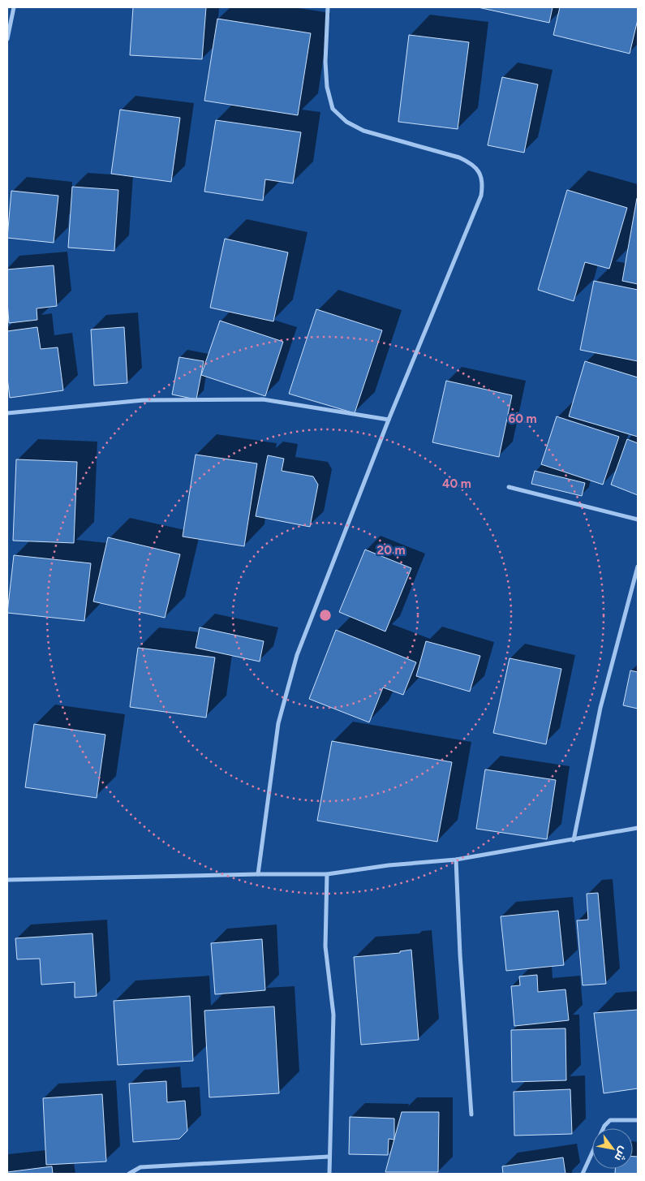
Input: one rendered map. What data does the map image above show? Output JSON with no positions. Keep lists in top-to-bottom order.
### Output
{
  "north": "bottom right",
  "rings": ["60 m", "40 m", "20 m"]
}
